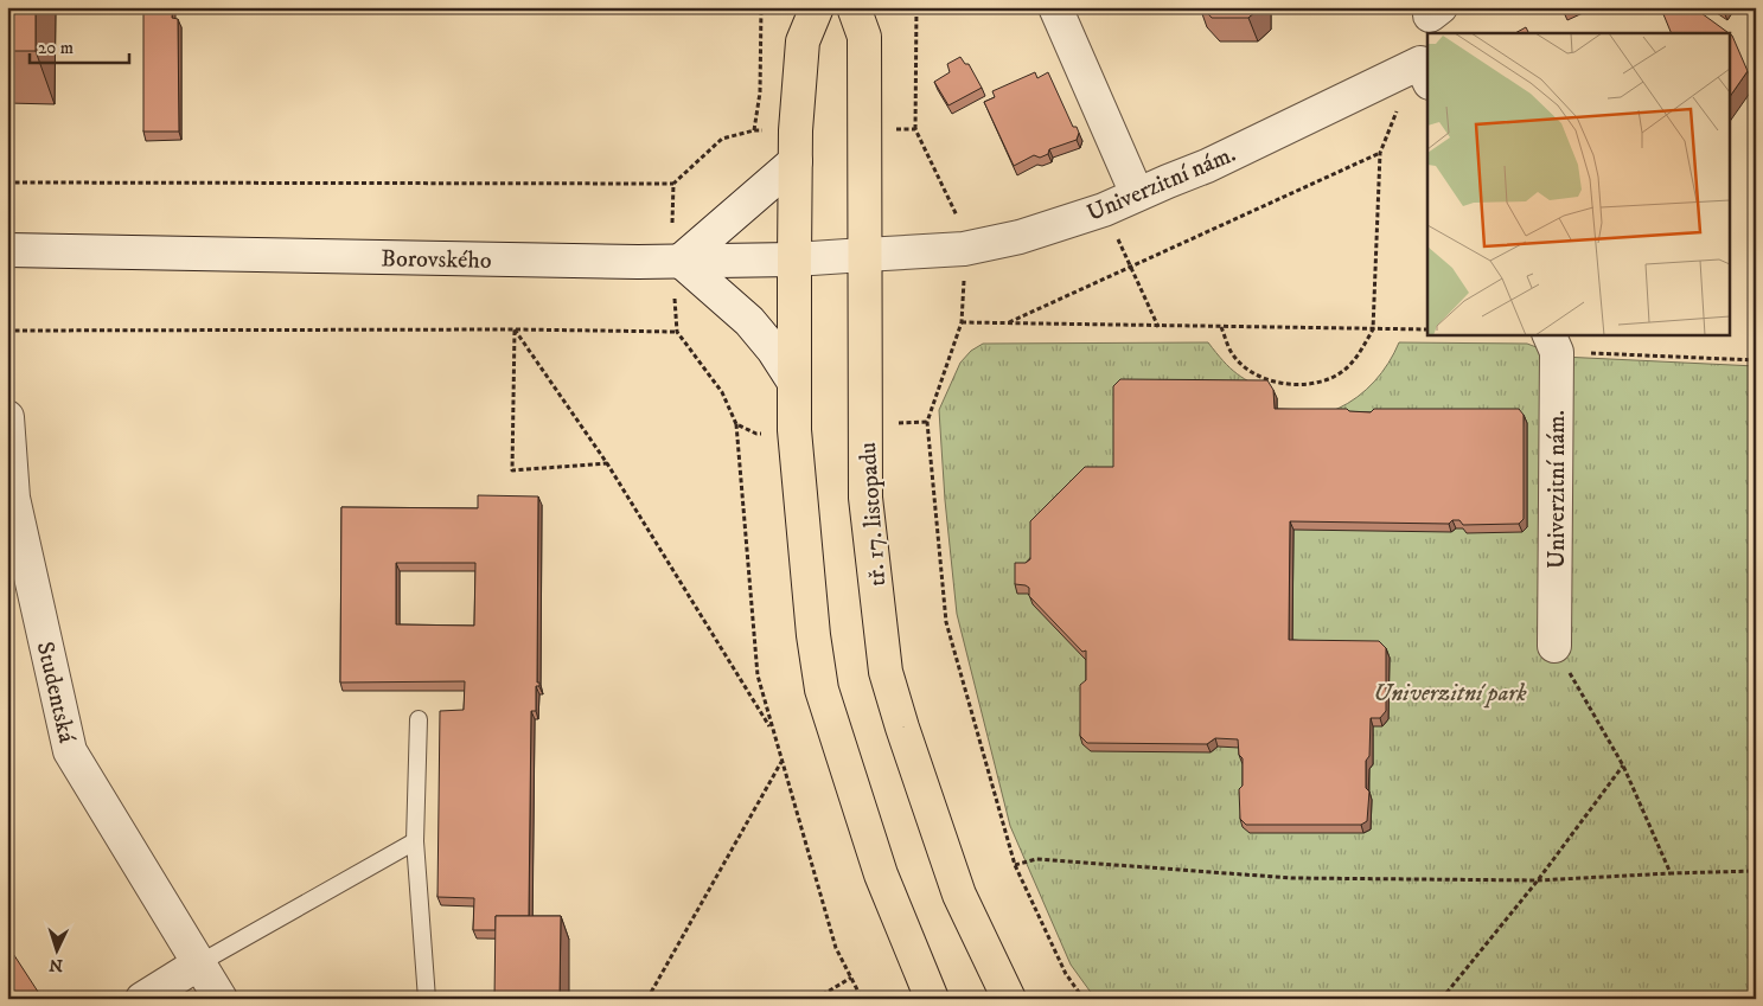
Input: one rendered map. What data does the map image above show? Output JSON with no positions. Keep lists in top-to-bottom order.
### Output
{
  "streets": {
    "main road": ["tř. 17. listopadu"],
    "street": ["Univerzitní nám.", "Borovského", "Studentská"]
  },
  "crossings": [
    ["Univerzitní nám.", "Borovského"],
    ["Univerzitní nám.", "tř. 17. listopadu"],
    ["Borovského", "tř. 17. listopadu"]
  ],
  "parks": ["Univerzitní park"],
  "scale_bar": "20 m",
  "north": "bottom"
}
